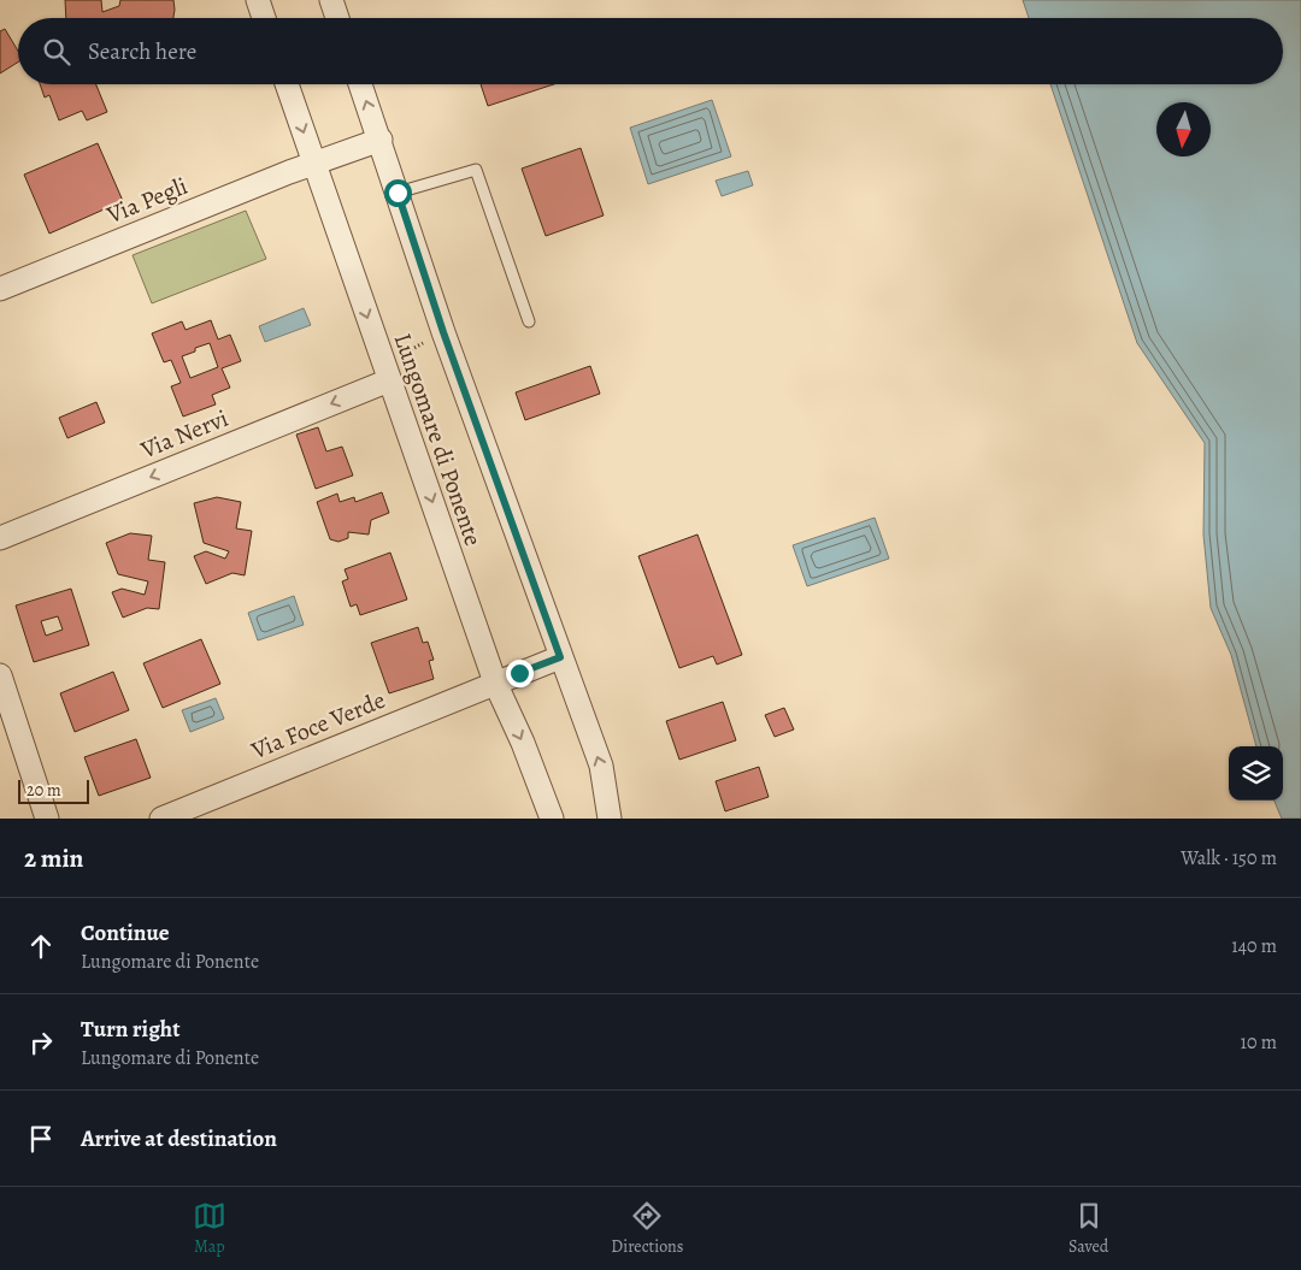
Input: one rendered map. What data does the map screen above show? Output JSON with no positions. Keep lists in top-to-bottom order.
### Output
{
  "streets": {
    "street": [
      "Via Pegli",
      "Via Nervi",
      "Lungomare di Ponente",
      "Via Foce Verde"
    ]
  },
  "crossings": [
    ["Via Pegli", "Lungomare di Ponente"],
    ["Via Nervi", "Lungomare di Ponente"],
    ["Lungomare di Ponente", "Via Foce Verde"]
  ],
  "one_way": ["Via Nervi"],
  "scale_bar": "20 m",
  "north": "bottom",
  "page": {
    "search": "Search here",
    "scale": "20 m",
    "heading": ["2 min", "Walk · 150 m"],
    "list": [
      ["Continue", "Lungomare di Ponente", "140 m"],
      ["Turn right", "Lungomare di Ponente", "10 m"],
      "Arrive at destination"
    ],
    "nav": ["Map", "Directions", "Saved"]
  }
}
